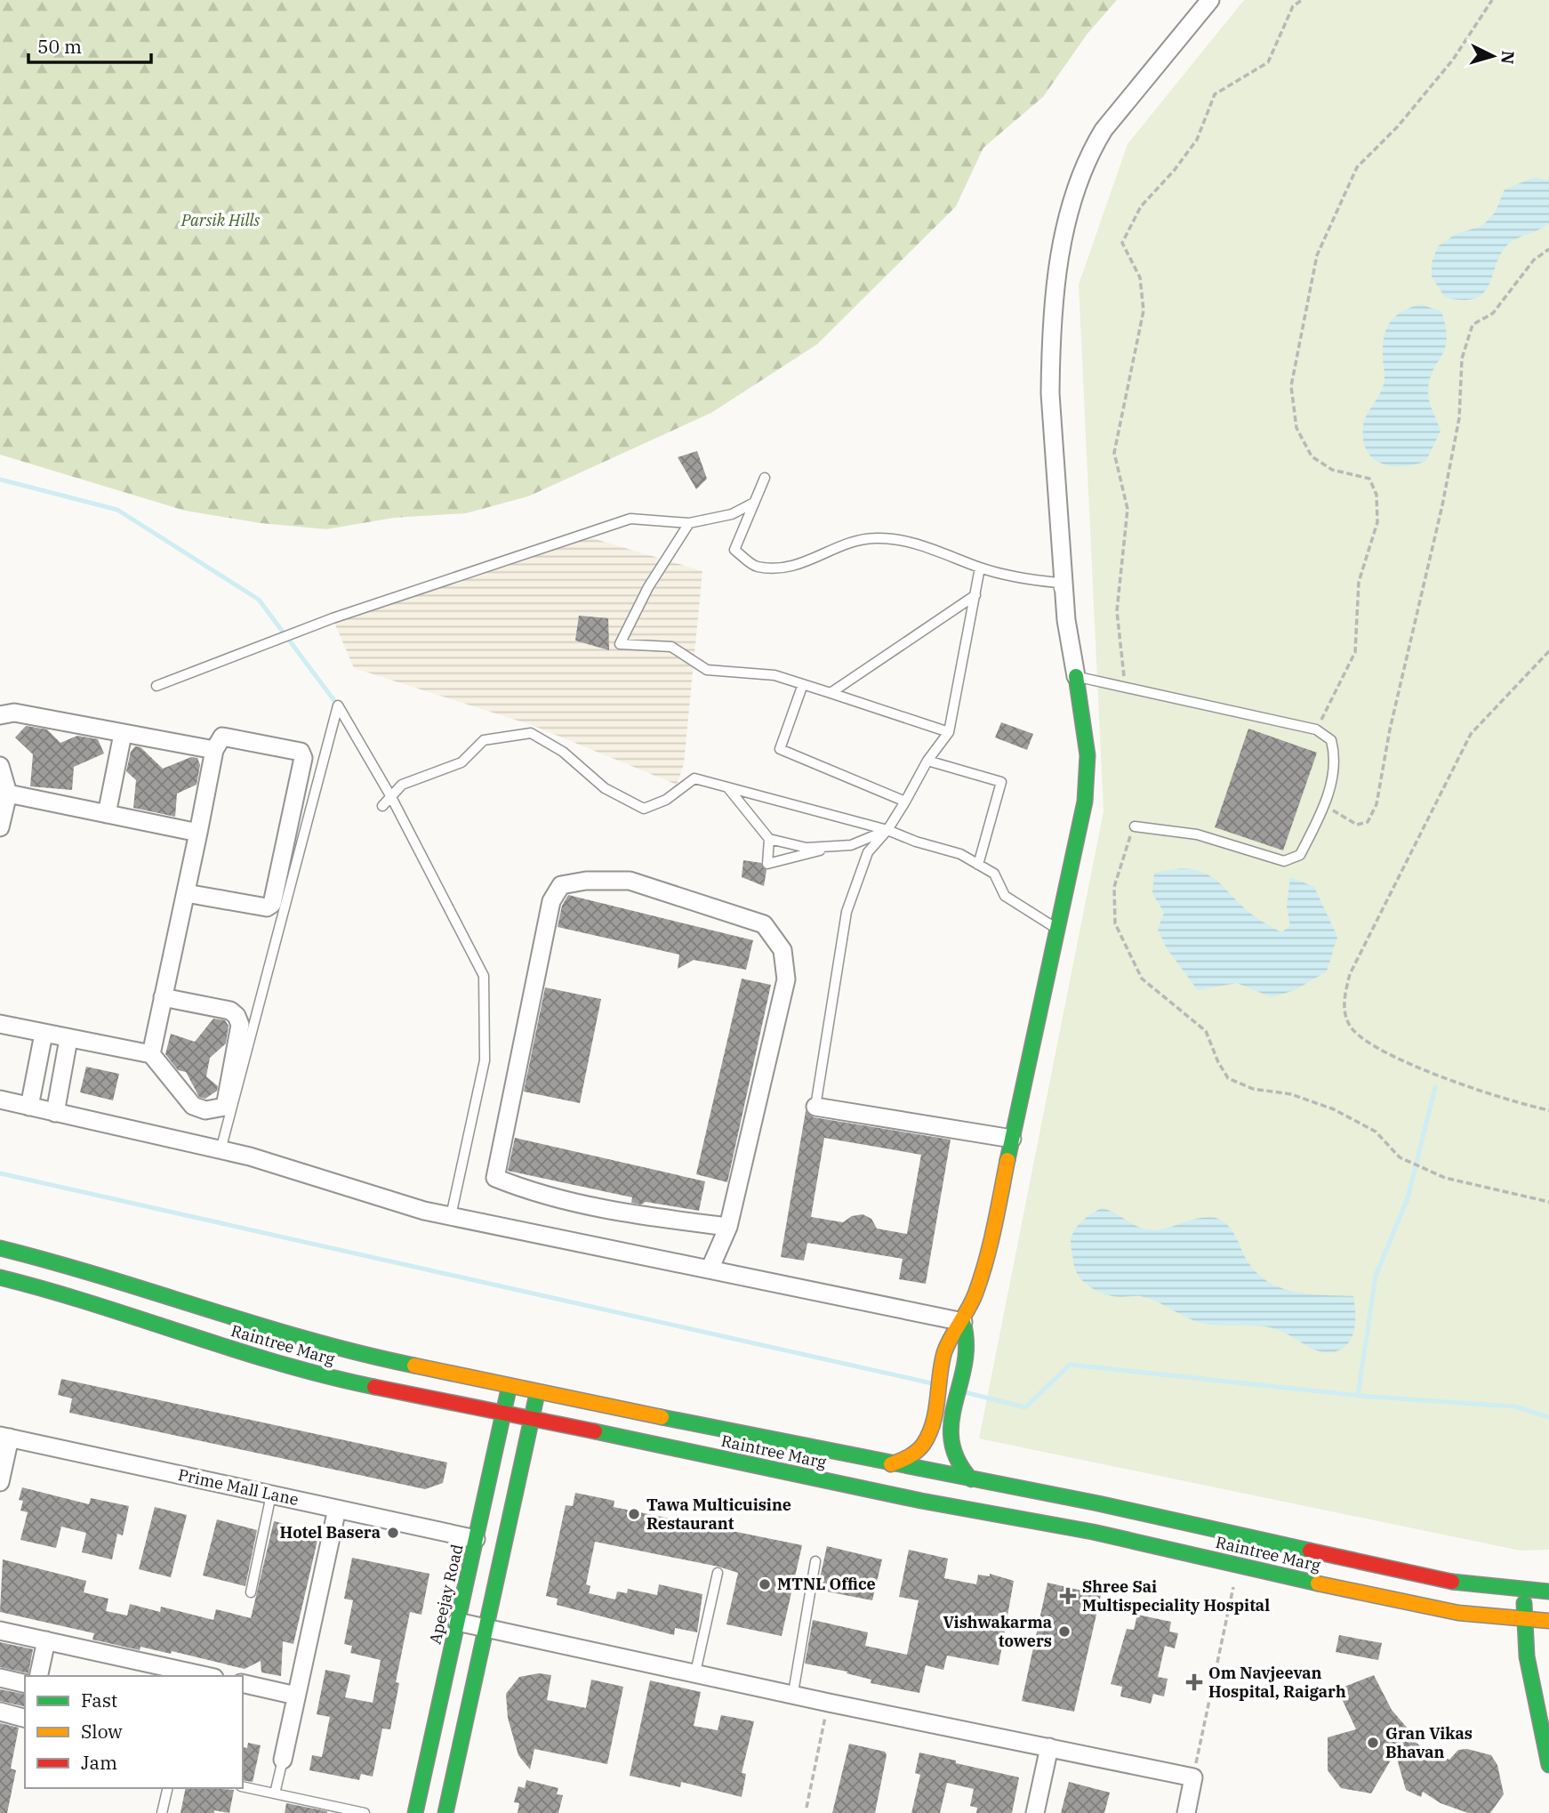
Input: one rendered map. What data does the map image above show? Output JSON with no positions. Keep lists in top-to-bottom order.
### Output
{
  "streets": {
    "main road": ["Raintree Marg", "Apeejay Road"],
    "street": ["Prime Mall Lane"]
  },
  "crossings": [
    ["Raintree Marg", "Apeejay Road"],
    ["Prime Mall Lane", "Apeejay Road"]
  ],
  "parks": ["Parsik Hills"],
  "places": {
    "other": [
      "Tawa Multicuisine Restaurant",
      "Hotel Basera",
      "MTNL Office",
      "Vishwakarma towers",
      "Gran Vikas Bhavan"
    ],
    "health": ["Shree Sai Multispeciality Hospital", "Om Navjeevan Hospital, Raigarh"]
  },
  "legend": ["Fast", "Slow", "Jam"],
  "scale_bar": "50 m",
  "north": "right"
}
